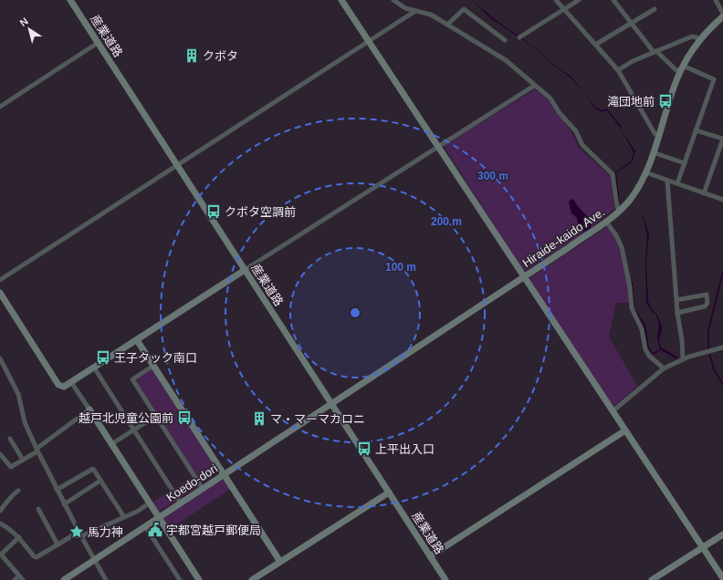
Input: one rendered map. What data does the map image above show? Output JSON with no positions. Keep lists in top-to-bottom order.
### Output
{
  "streets": {
    "street": ["産業道路", "Hiraide-kaido Ave.", "Koedo-dori"]
  },
  "crossings": [
    ["産業道路", "Hiraide-kaido Ave."],
    ["産業道路", "Koedo-dori"],
    ["Hiraide-kaido Ave.", "Koedo-dori"]
  ],
  "places": {
    "building": ["クボタ", "マ・マーマカロニ"],
    "bus stop": [
      "滝団地前",
      "クボタ空調前",
      "王子タック南口",
      "越戸北児童公園前",
      "上平出入口"
    ],
    "public building": ["宇都宮越戸郵便局"],
    "place": ["馬力神"]
  },
  "north": "top left",
  "rings": ["300 m", "200 m", "100 m"]
}
